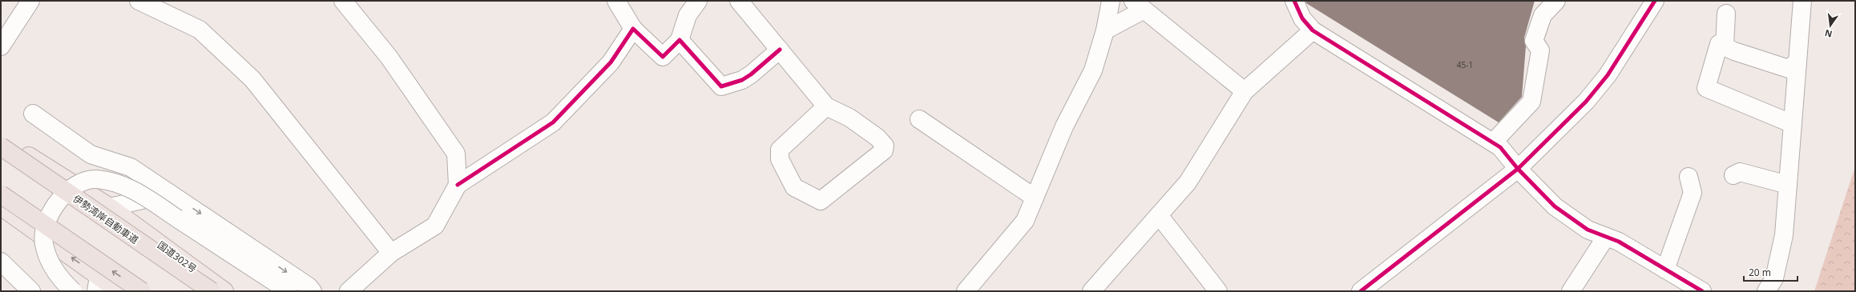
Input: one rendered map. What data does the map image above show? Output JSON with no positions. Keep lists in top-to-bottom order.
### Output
{
  "streets": {
    "highway": ["伊勢湾岸自動車道", "国道302号"]
  },
  "house_numbers": ["45-1"],
  "scale_bar": "20 m",
  "north": "bottom"
}
